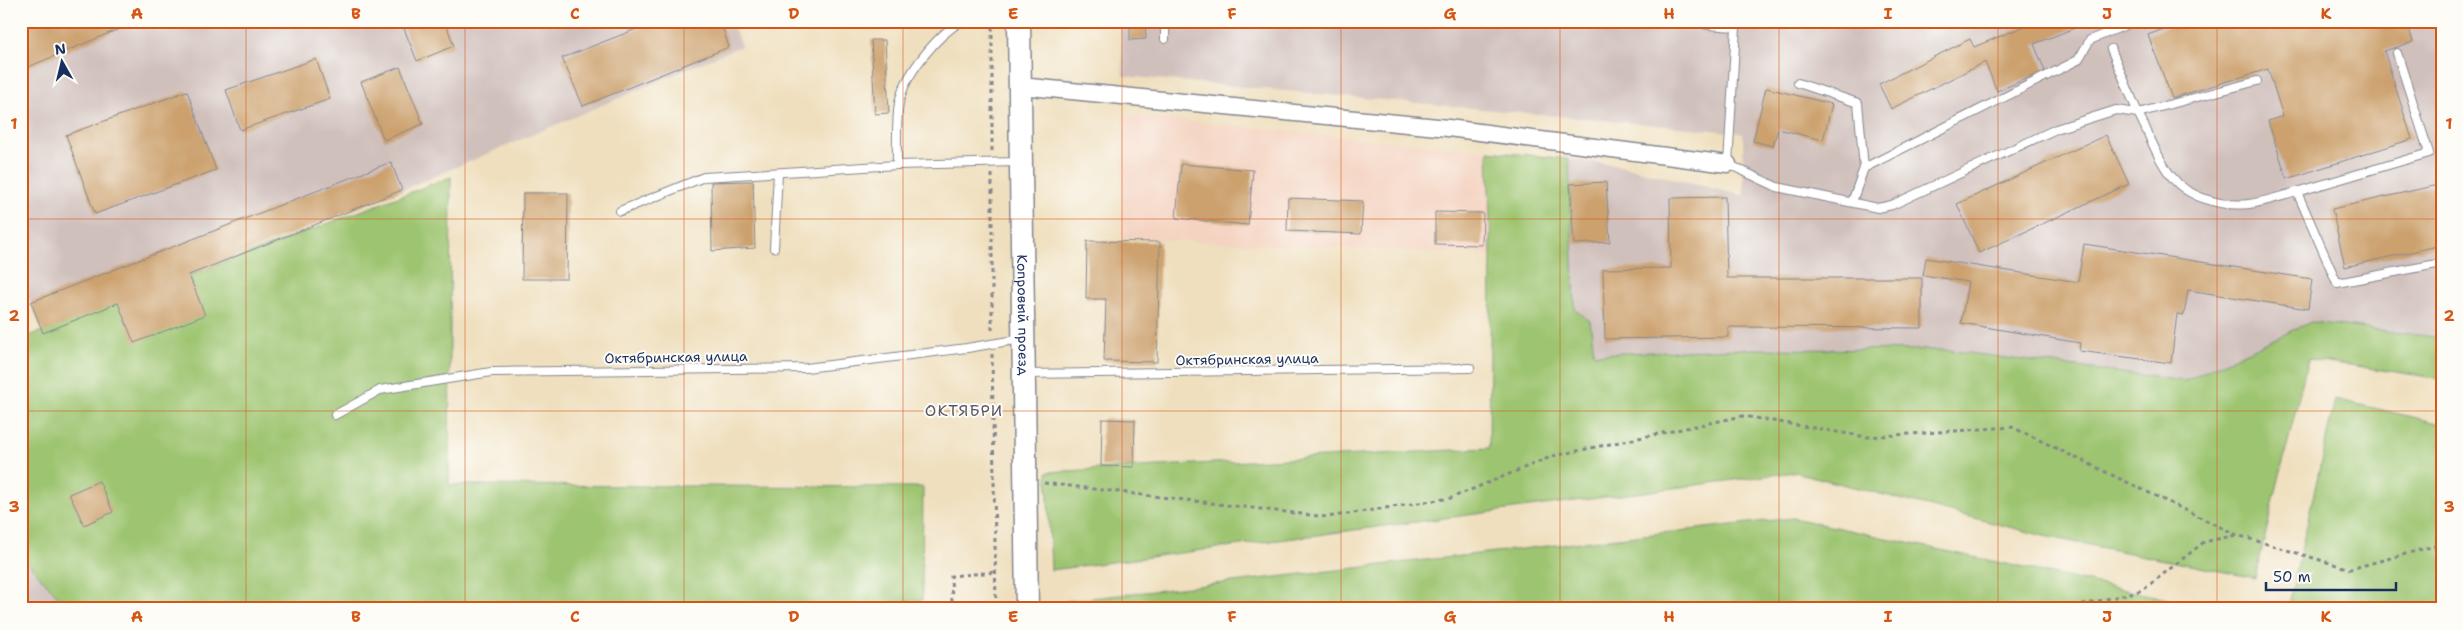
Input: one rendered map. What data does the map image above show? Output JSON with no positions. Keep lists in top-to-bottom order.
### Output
{
  "streets": {
    "main road": ["Копровый проезд"],
    "lane": ["Октябринская улица"]
  },
  "crossings": [
    ["Копровый проезд", "Октябринская улица"]
  ],
  "districts": ["ОКТЯБРИ"],
  "scale_bar": "50 m",
  "north": "top",
  "grid": {
    "columns": [
      "A",
      "B",
      "C",
      "D",
      "E",
      "F",
      "G",
      "H",
      "I",
      "J",
      "K"
    ],
    "rows": ["1", "2", "3"]
  }
}
